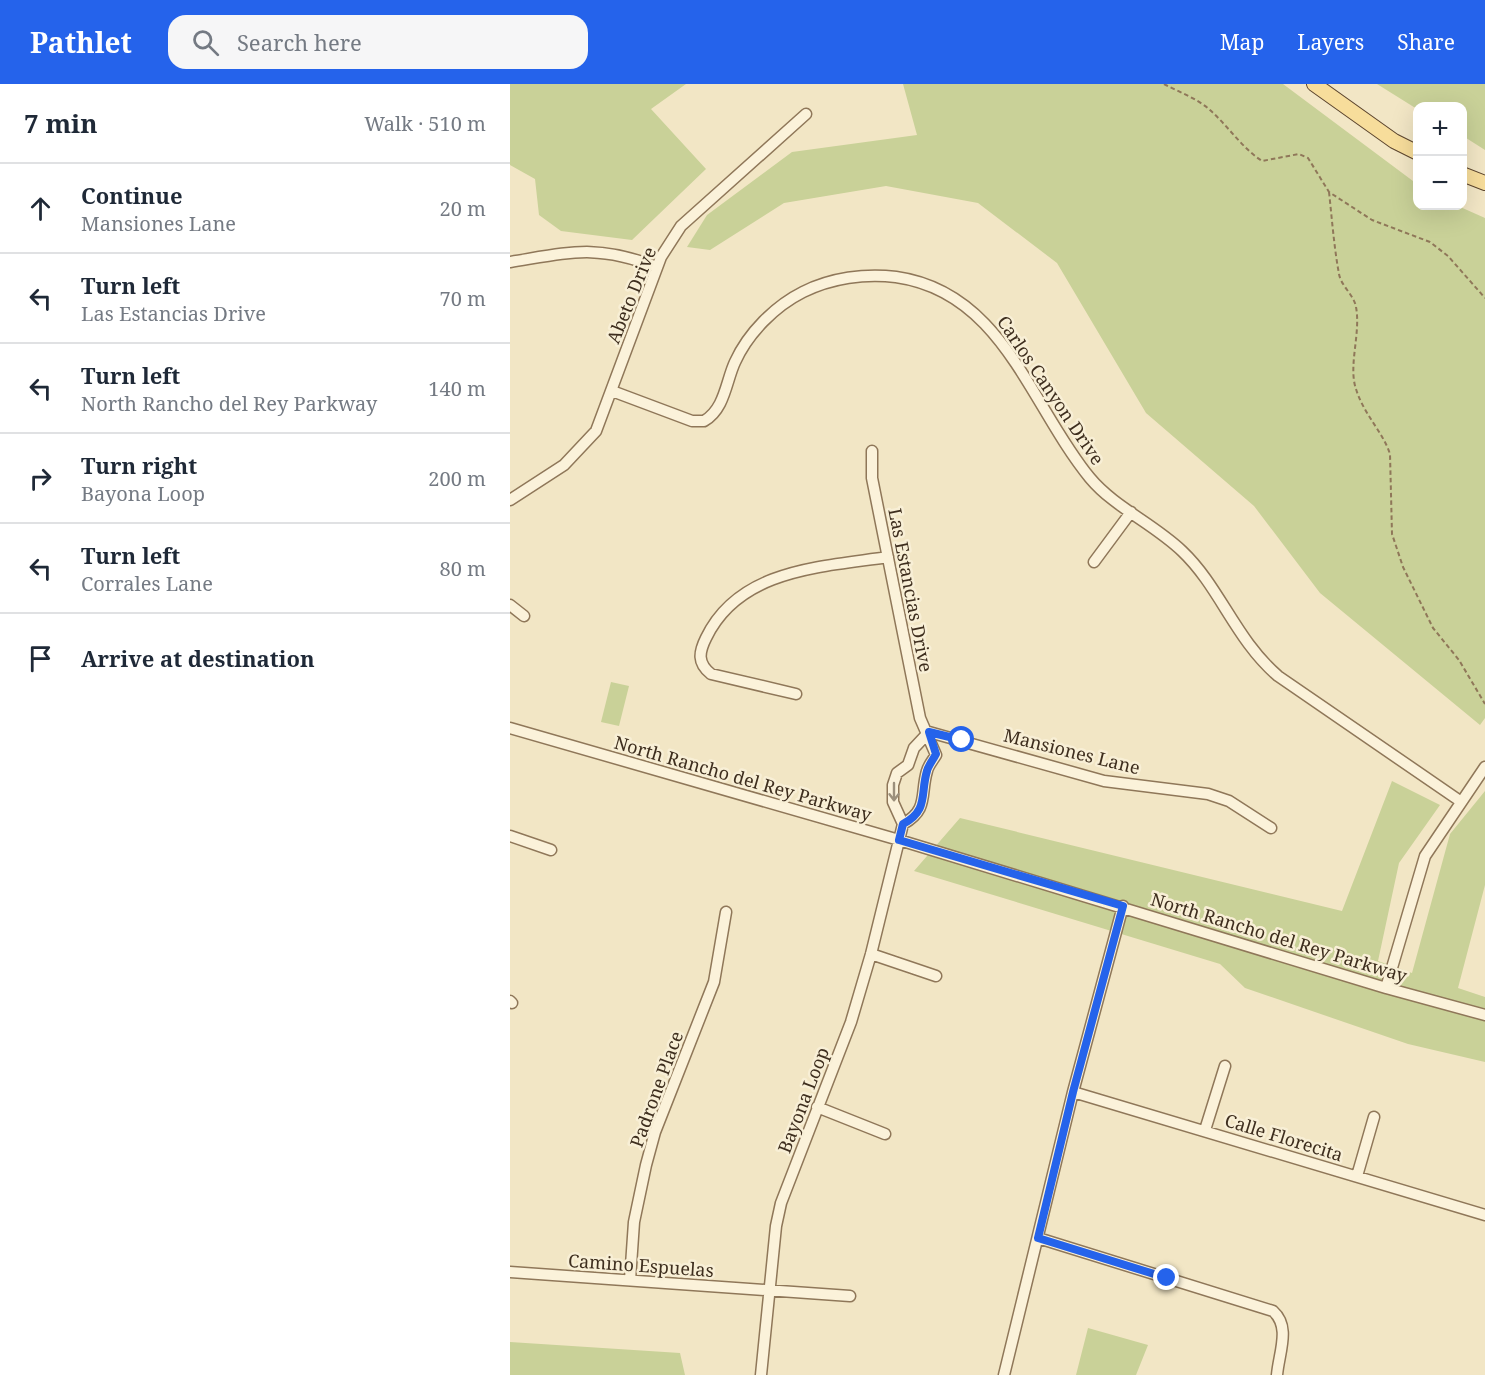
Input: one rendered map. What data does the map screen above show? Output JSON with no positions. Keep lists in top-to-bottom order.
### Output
{
  "streets": {
    "street": [
      "Abeto Drive",
      "Carlos Canyon Drive",
      "Las Estancias Drive",
      "Mansiones Lane",
      "North Rancho del Rey Parkway",
      "Padrone Place",
      "Bayona Loop",
      "Calle Florecita",
      "Camino Espuelas"
    ]
  },
  "crossings": [
    ["Abeto Drive", "Carlos Canyon Drive"],
    ["Las Estancias Drive", "Mansiones Lane"],
    ["Las Estancias Drive", "North Rancho del Rey Parkway"],
    ["Las Estancias Drive", "Bayona Loop"],
    ["North Rancho del Rey Parkway", "Bayona Loop"],
    ["Padrone Place", "Camino Espuelas"],
    ["Bayona Loop", "Camino Espuelas"]
  ],
  "page": {
    "header": "Pathlet",
    "search": "Search here",
    "nav": ["Map", "Layers", "Share"],
    "heading": ["7 min", "Walk · 510 m"],
    "map_buttons": ["+", "−"],
    "list": [
      ["Continue", "Mansiones Lane", "20 m"],
      ["Turn left", "Las Estancias Drive", "70 m"],
      ["Turn left", "North Rancho del Rey Parkway", "140 m"],
      ["Turn right", "Bayona Loop", "200 m"],
      ["Turn left", "Corrales Lane", "80 m"],
      "Arrive at destination"
    ]
  }
}
